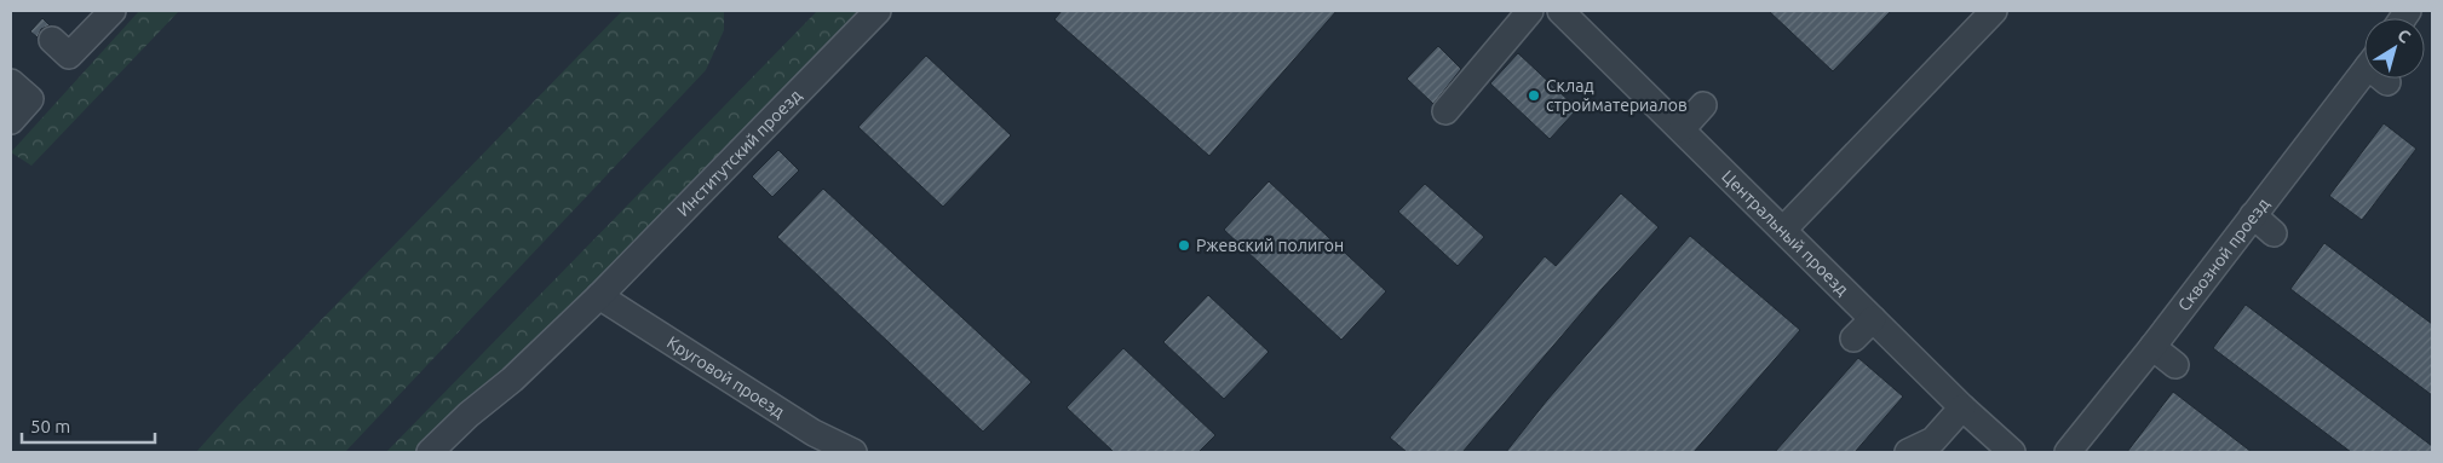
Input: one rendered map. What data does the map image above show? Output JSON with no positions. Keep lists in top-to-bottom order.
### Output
{
  "streets": {
    "street": [
      "Институтский проезд",
      "Центральный проезд",
      "Сквозной проезд",
      "Круговой проезд"
    ]
  },
  "crossings": [
    ["Институтский проезд", "Круговой проезд"]
  ],
  "places": ["Склад стройматериалов", "Ржевский полигон"],
  "scale_bar": "50 m",
  "north": "top right"
}
